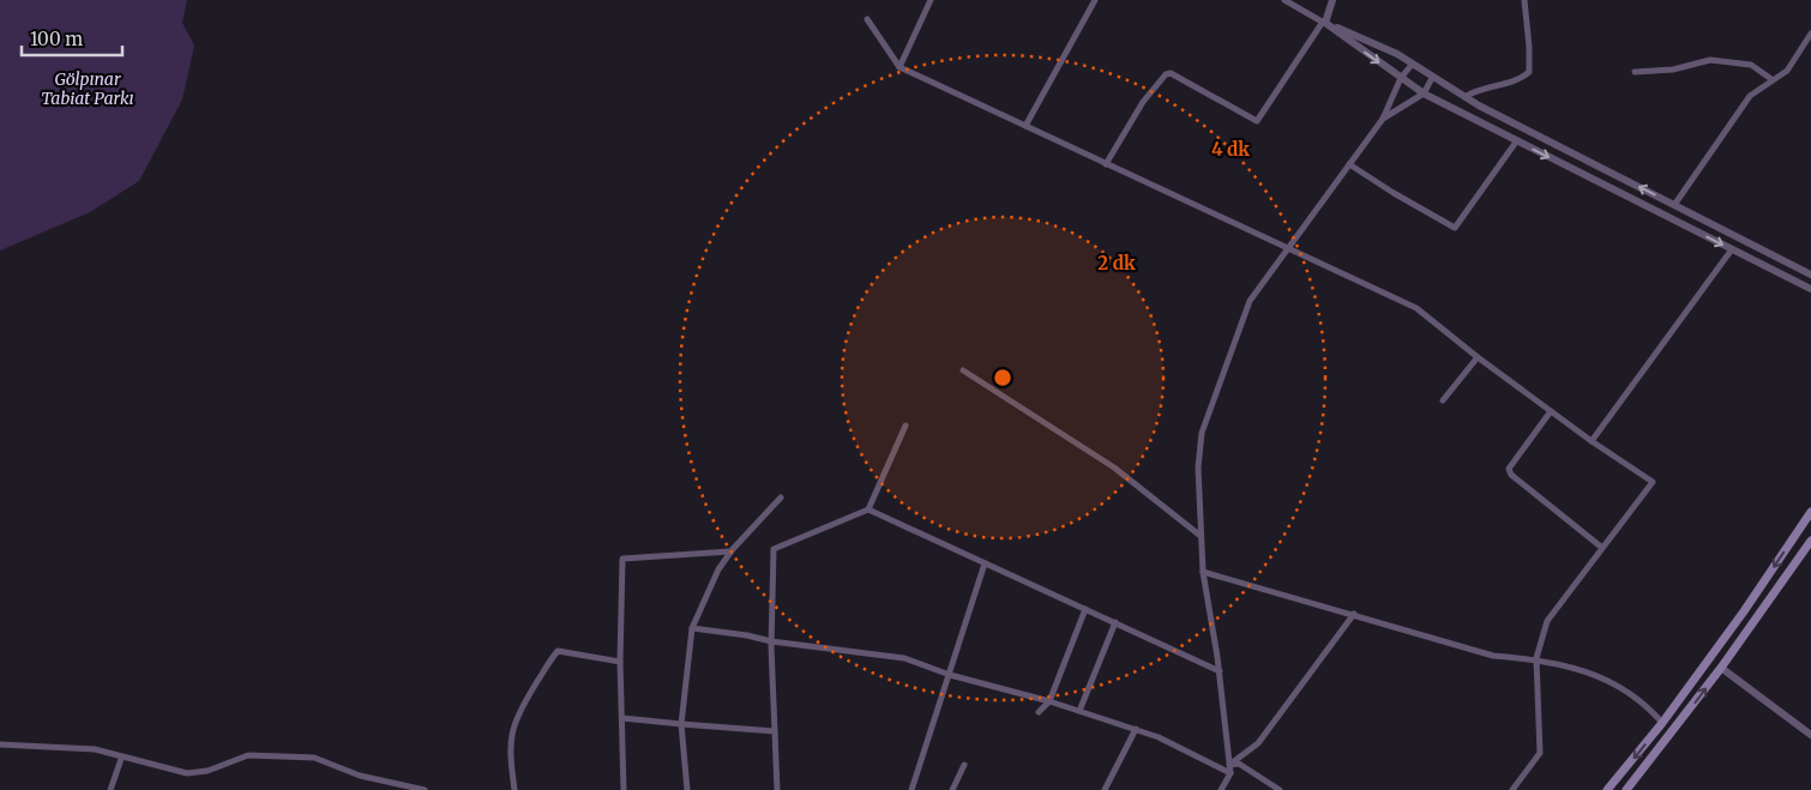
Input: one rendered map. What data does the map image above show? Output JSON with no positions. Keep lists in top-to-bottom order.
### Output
{
  "parks": ["Gölpınar Tabiat Parkı"],
  "scale_bar": "100 m",
  "rings": ["4 dk", "2 dk"]
}
